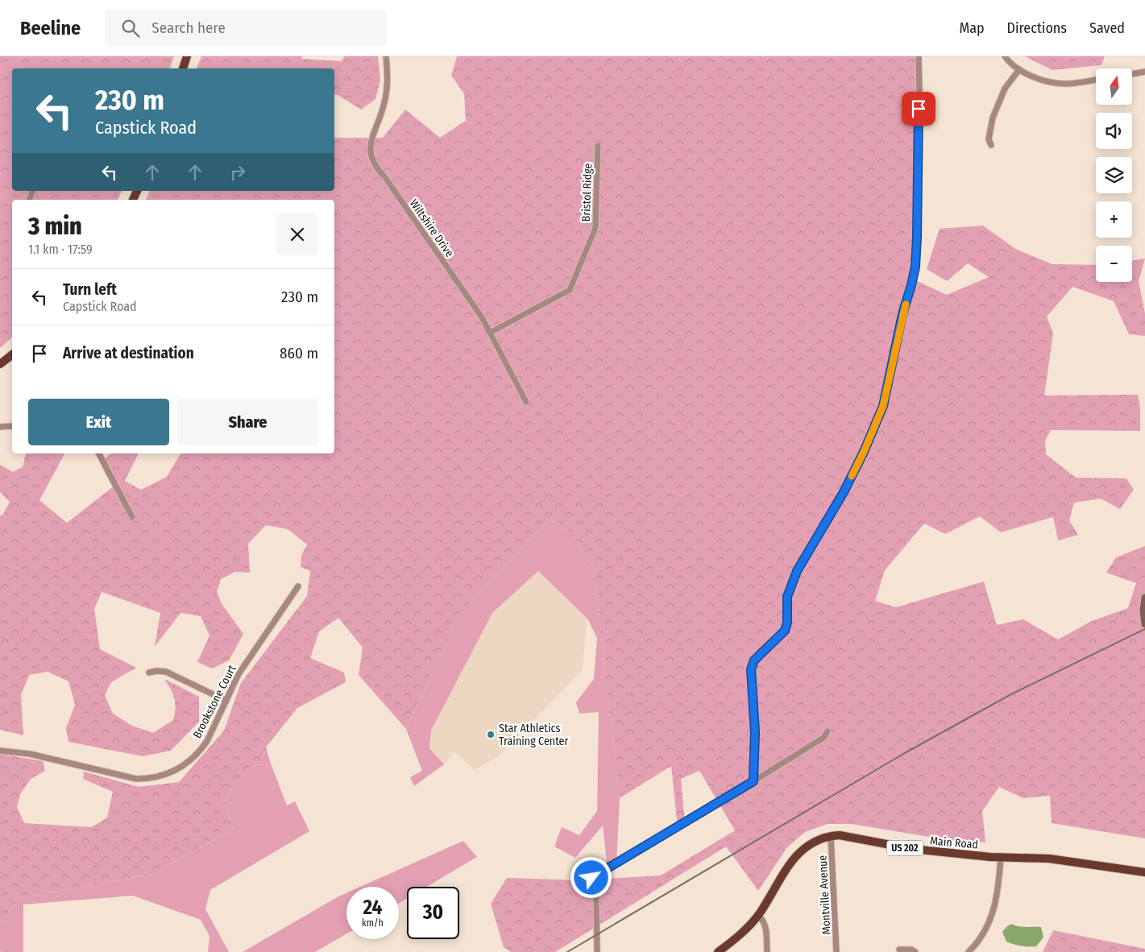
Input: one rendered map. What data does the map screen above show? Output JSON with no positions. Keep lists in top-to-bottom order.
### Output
{
  "streets": {
    "main road": ["Main Road", "US 202"],
    "street": [
      "Bristol Ridge",
      "Wiltshire Drive",
      "Brookstone Court",
      "Montville Avenue"
    ]
  },
  "crossings": [
    ["Bristol Ridge", "Wiltshire Drive"],
    ["Main Road", "Montville Avenue"]
  ],
  "places": ["Star Athletics Training Center"],
  "north": "top",
  "page": {
    "header": "Beeline",
    "search": "Search here",
    "nav": ["Map", "Directions", "Saved"],
    "map_buttons": ["+", "−"],
    "turn": ["230 m", "Capstick Road"],
    "heading": ["3 min", "1.1 km · 17:59"],
    "list": [
      {
        "name": "Turn left",
        "note": "Capstick Road",
        "value": "230 m"
      },
      {
        "name": "Arrive at destination",
        "value": "860 m"
      }
    ],
    "buttons": ["Exit", "Share"],
    "speed": "24 km/h",
    "limit": "30"
  }
}
